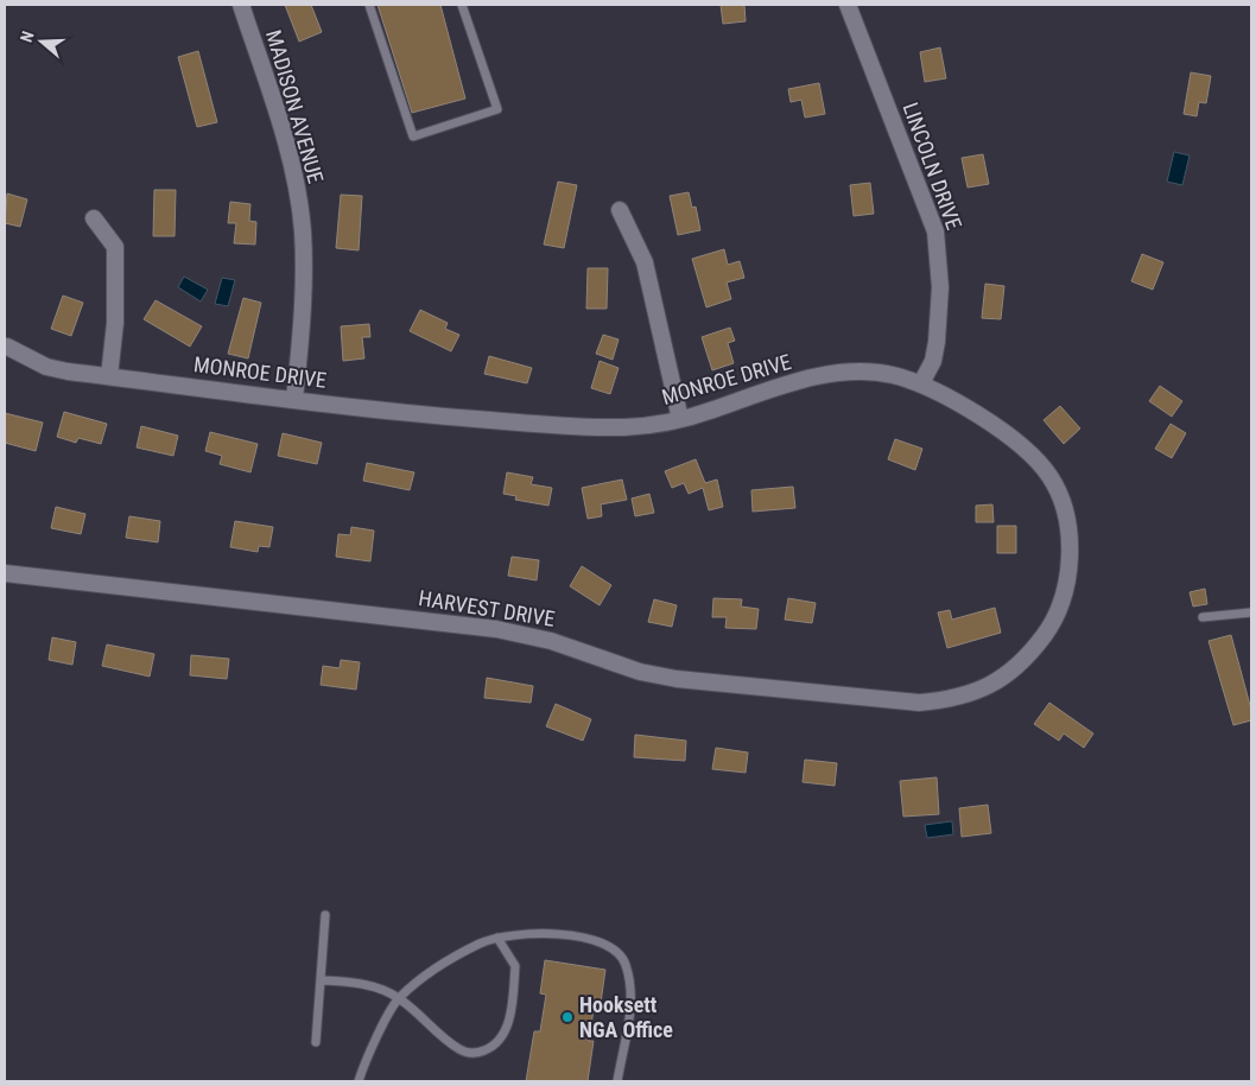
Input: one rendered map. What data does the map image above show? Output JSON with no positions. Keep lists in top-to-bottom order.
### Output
{
  "streets": {
    "street": [
      "MADISON AVENUE",
      "LINCOLN DRIVE",
      "MONROE DRIVE",
      "HARVEST DRIVE"
    ]
  },
  "crossings": [
    ["MADISON AVENUE", "MONROE DRIVE"],
    ["LINCOLN DRIVE", "MONROE DRIVE"],
    ["MONROE DRIVE", "HARVEST DRIVE"]
  ],
  "places": ["Hooksett NGA Office"],
  "north": "left"
}
